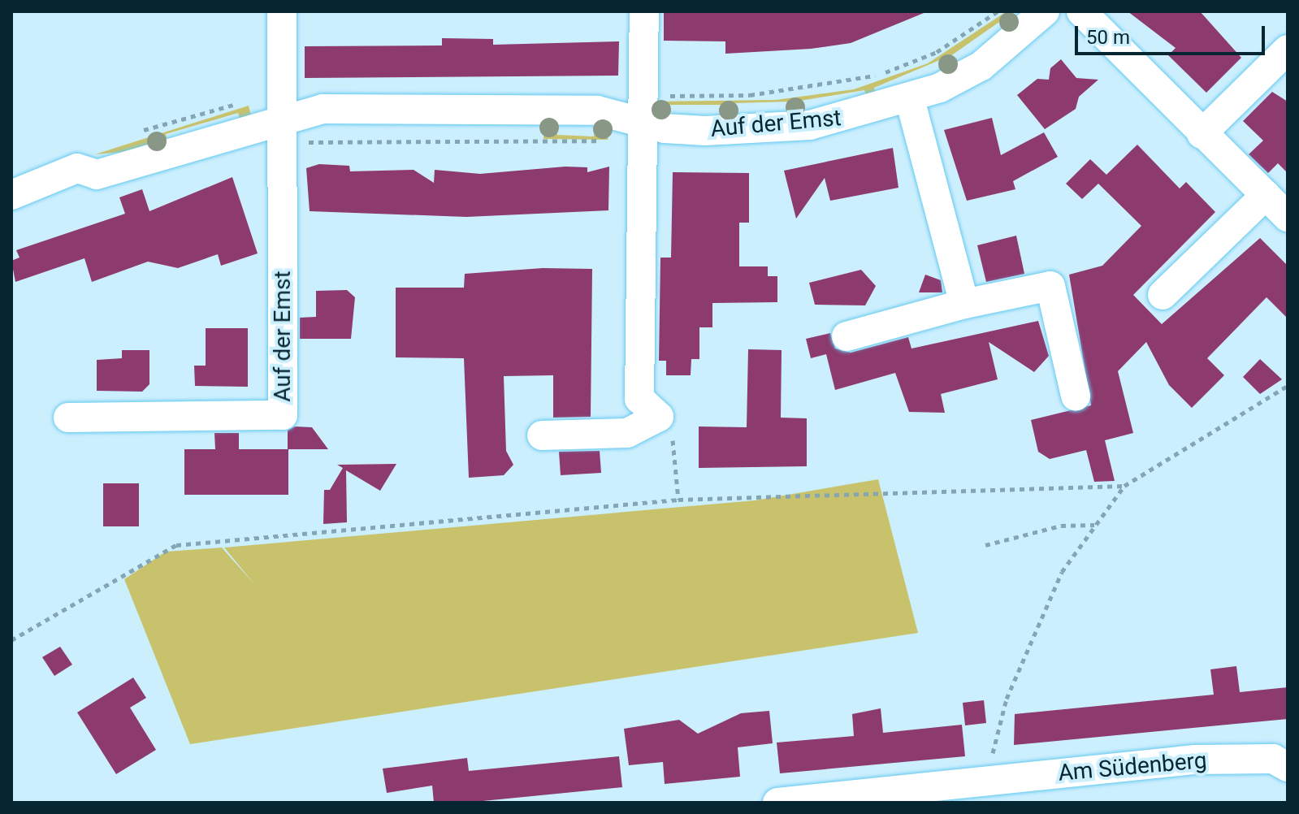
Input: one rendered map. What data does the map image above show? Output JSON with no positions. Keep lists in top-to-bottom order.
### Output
{
  "streets": {
    "street": ["Auf der Emst", "Am Südenberg"]
  },
  "scale_bar": "50 m"
}
